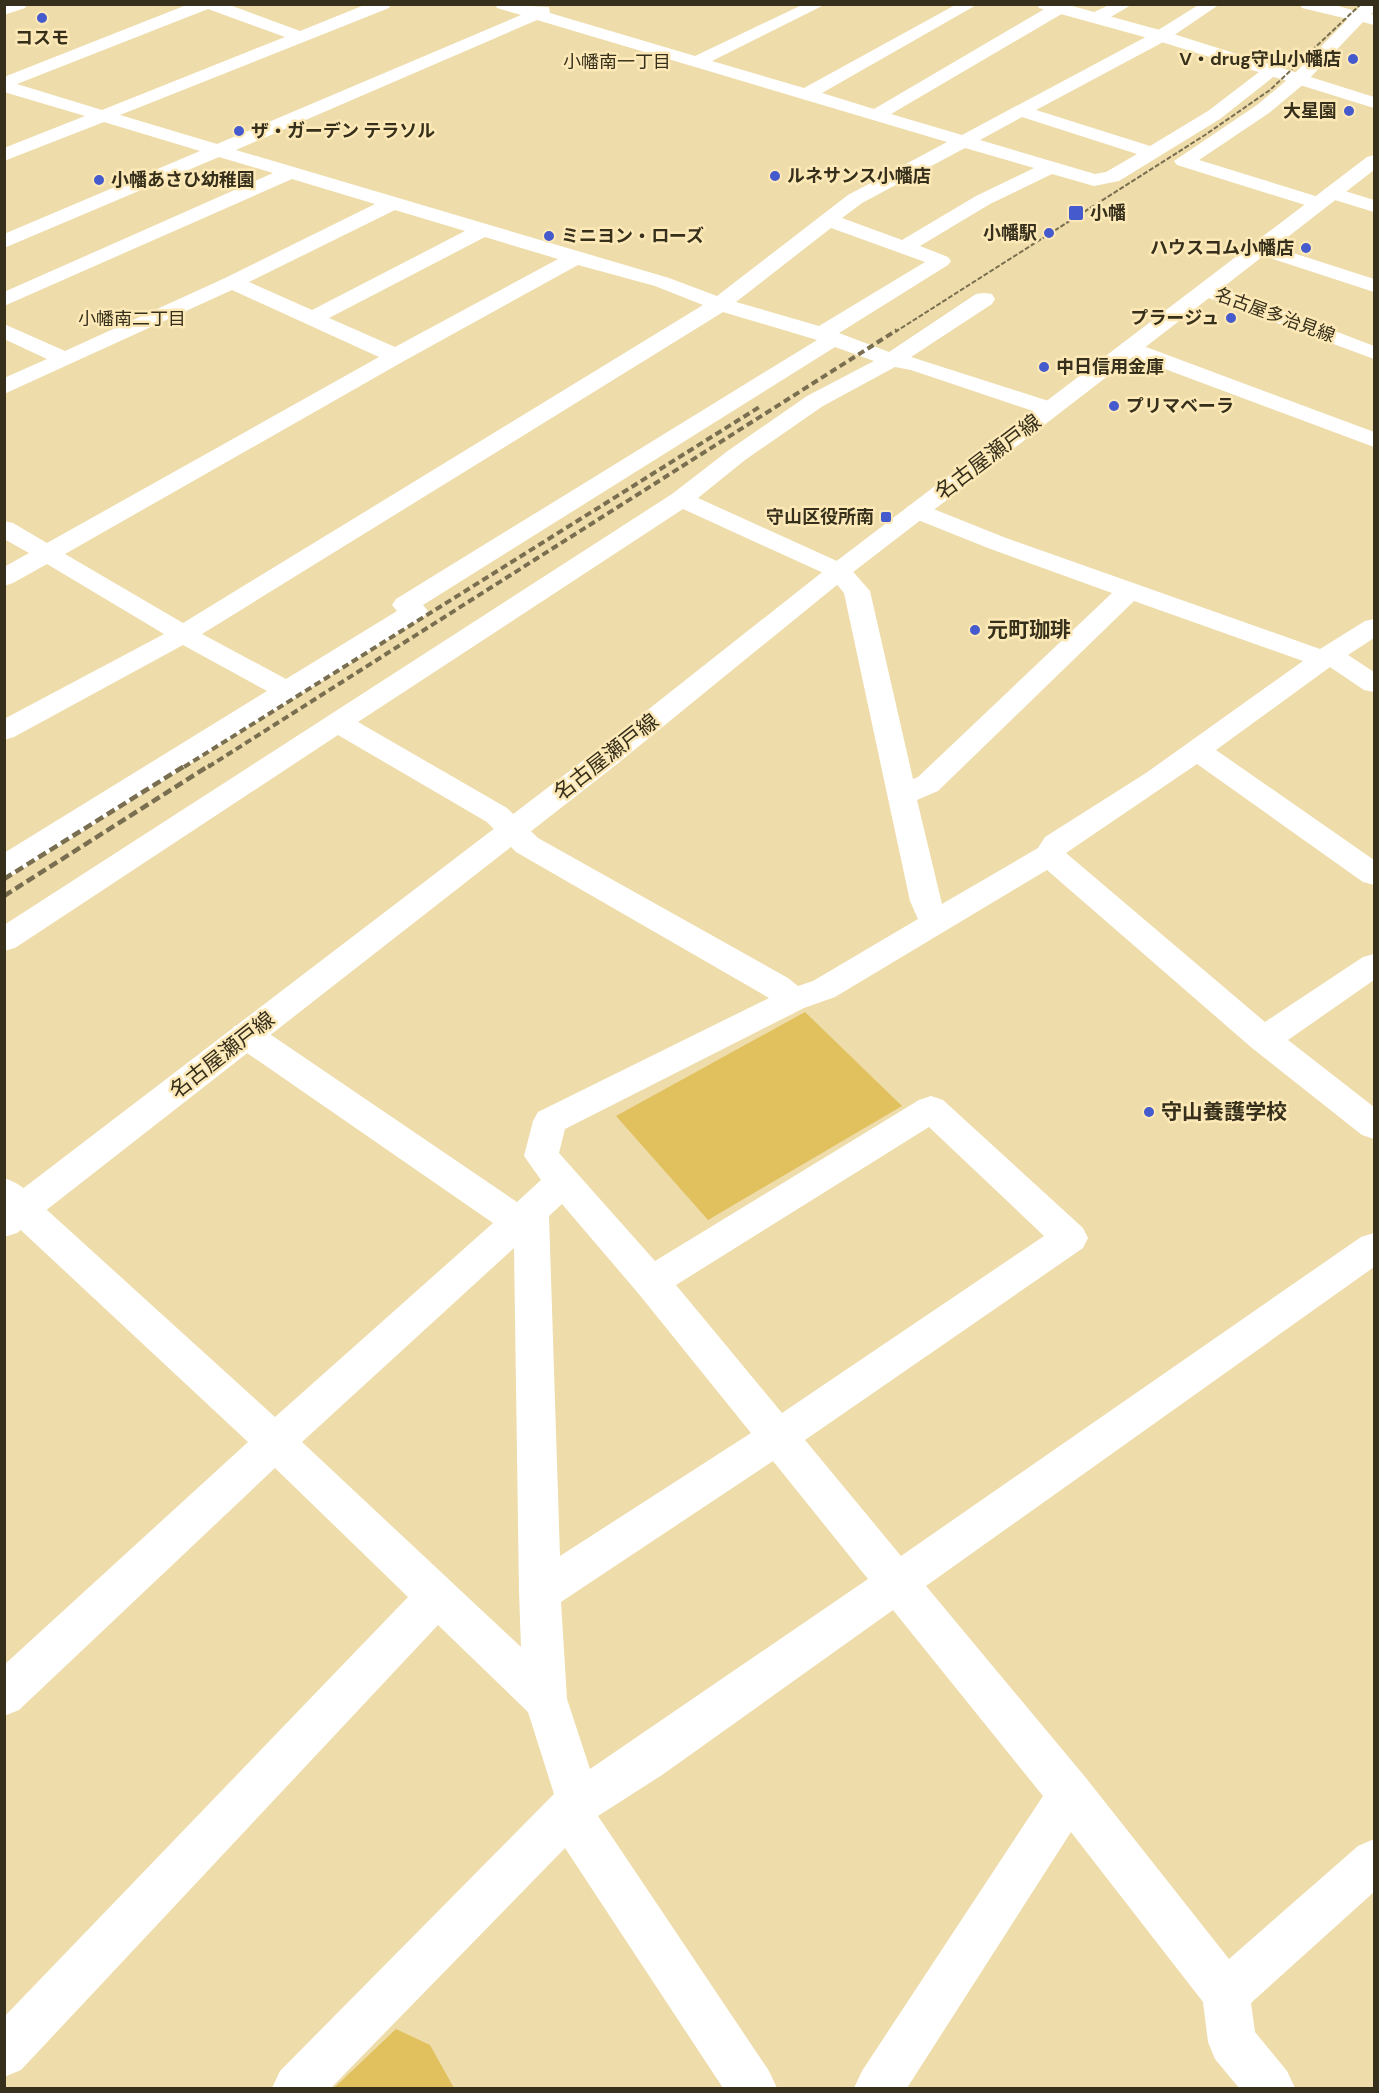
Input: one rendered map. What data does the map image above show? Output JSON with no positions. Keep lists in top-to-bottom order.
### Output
{
  "streets": {
    "street": ["名古屋多治見線", "名古屋瀬戸線"]
  },
  "crossings": [
    ["名古屋多治見線", "名古屋瀬戸線"]
  ],
  "districts": ["小幡南一丁目", "小幡南二丁目"],
  "places": {
    "other": [
      "コスモ",
      "V・drug守山小幡店",
      "大星園",
      "ザ・ガーデン テラソル",
      "ルネサンス小幡店",
      "小幡あさひ幼稚園",
      "小幡駅",
      "ミニヨン・ローズ",
      "ハウスコム小幡店",
      "プラージュ",
      "中日信用金庫",
      "プリマベーラ",
      "元町珈琲",
      "守山養護学校"
    ],
    "transit": ["小幡", "守山区役所南"]
  }
}
